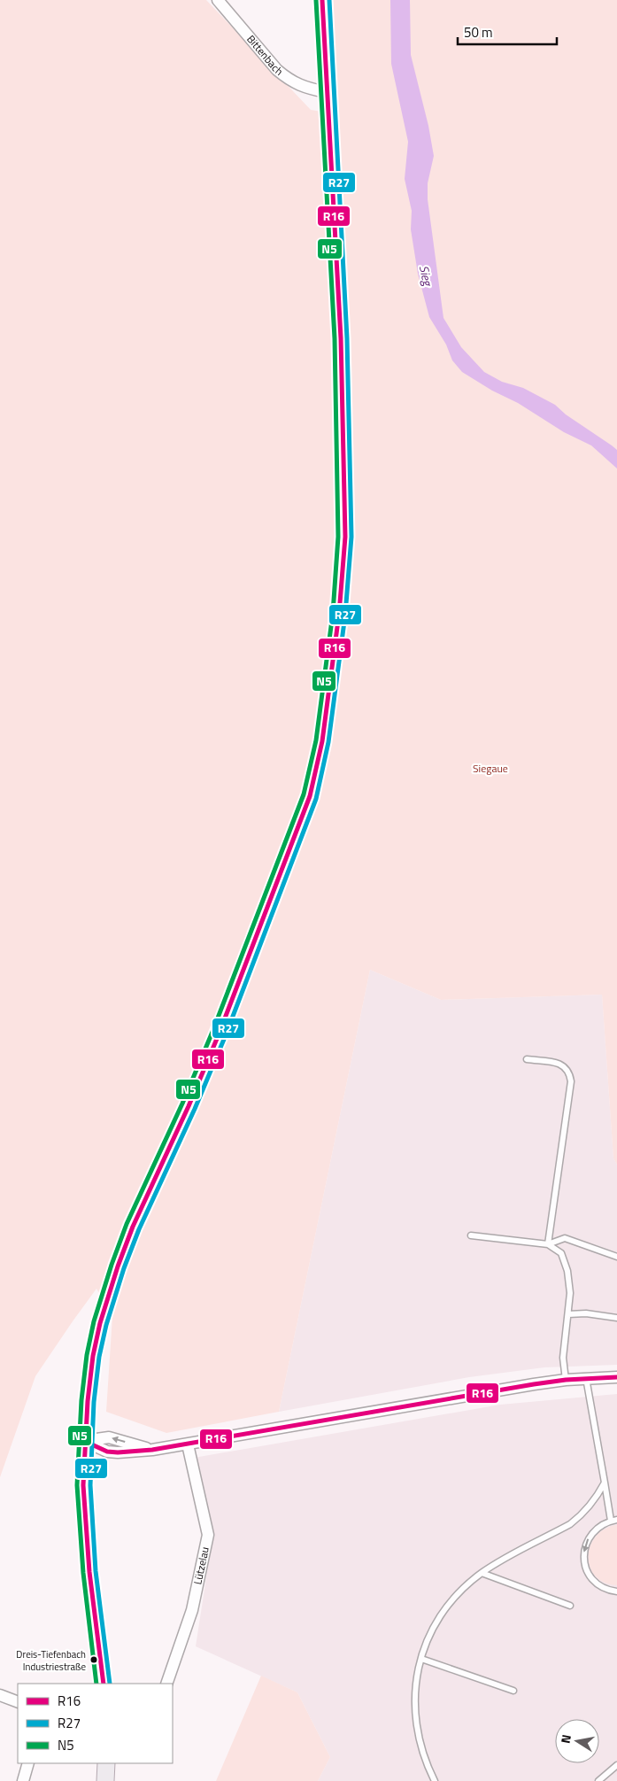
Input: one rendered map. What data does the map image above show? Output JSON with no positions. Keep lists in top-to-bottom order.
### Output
{
  "streets": {
    "street": ["Bittenbach", "Lützelau"]
  },
  "water": ["Sieg"],
  "parks": ["Siegaue"],
  "places": ["Dreis-Tiefenbach Industriestraße"],
  "lines": ["transit line R16", "transit line R27", "transit line N5"],
  "legend": ["R16", "R27", "N5"],
  "scale_bar": "50 m",
  "north": "left"
}
